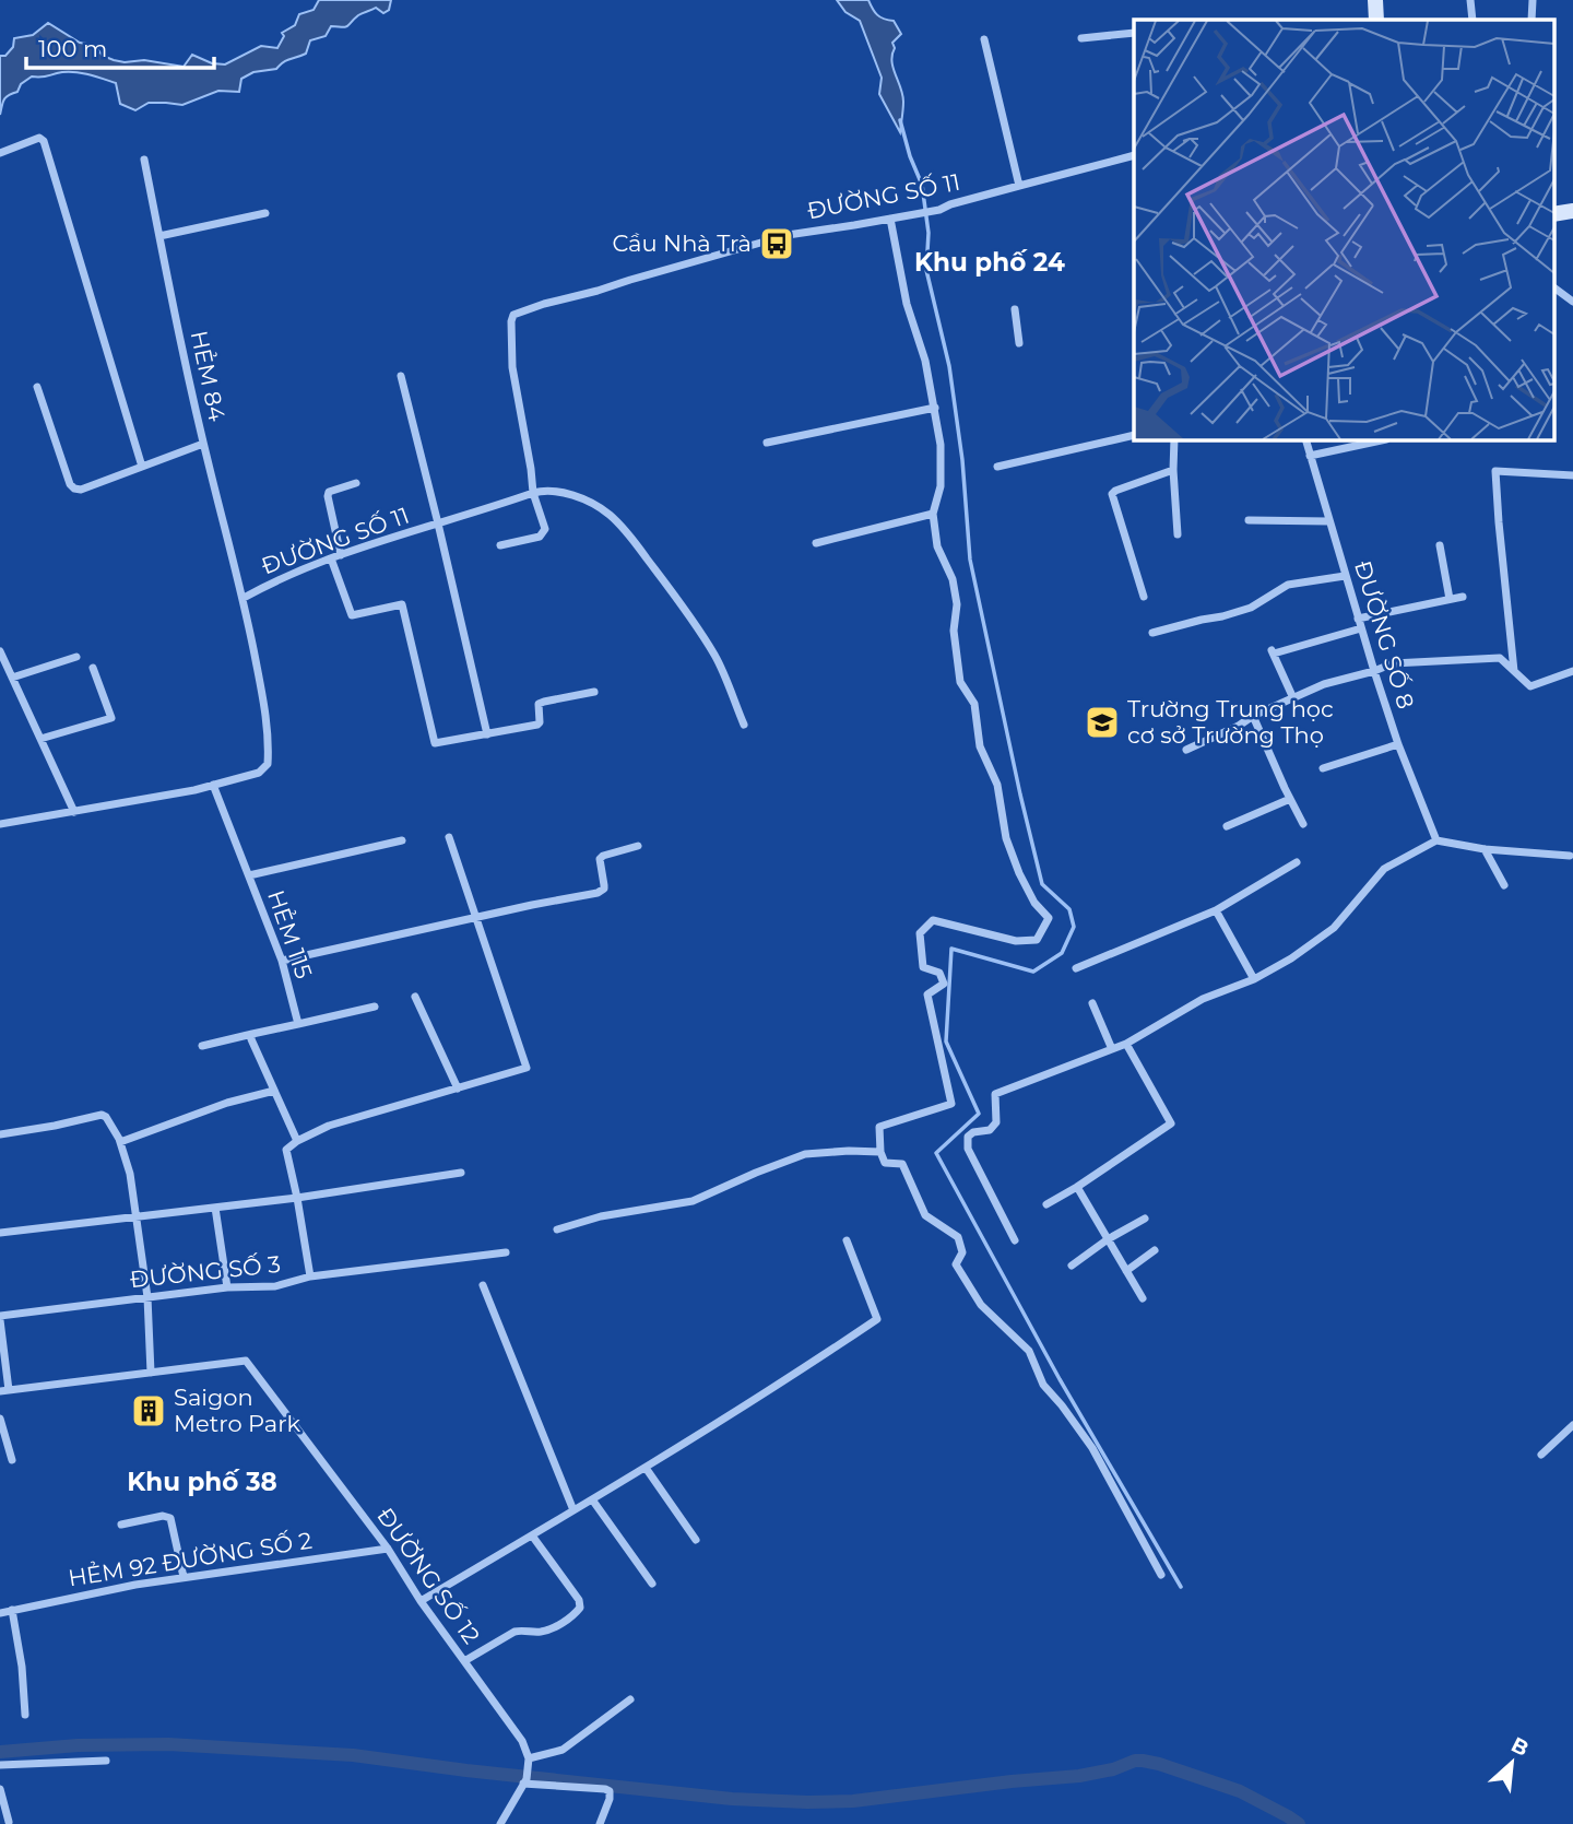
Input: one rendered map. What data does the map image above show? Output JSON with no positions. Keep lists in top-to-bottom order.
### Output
{
  "streets": {
    "street": [
      "ĐƯỜNG SỐ 11",
      "HẺM 84",
      "ĐƯỜNG SỐ 8",
      "HẺM 115",
      "ĐƯỜNG SỐ 3",
      "HẺM 92 ĐƯỜNG SỐ 2",
      "ĐƯỜNG SỐ 12"
    ]
  },
  "crossings": [
    ["ĐƯỜNG SỐ 11", "HẺM 84"],
    ["ĐƯỜNG SỐ 11", "HẺM 115"],
    ["HẺM 92 ĐƯỜNG SỐ 2", "ĐƯỜNG SỐ 12"]
  ],
  "districts": ["Khu phố 24", "Khu phố 38"],
  "places": {
    "bus stop": ["Cầu Nhà Trà"],
    "school or university": ["Trường Trung học cơ sở Trường Thọ"],
    "building": ["Saigon Metro Park"]
  },
  "scale_bar": "100 m",
  "north": "top right"
}
